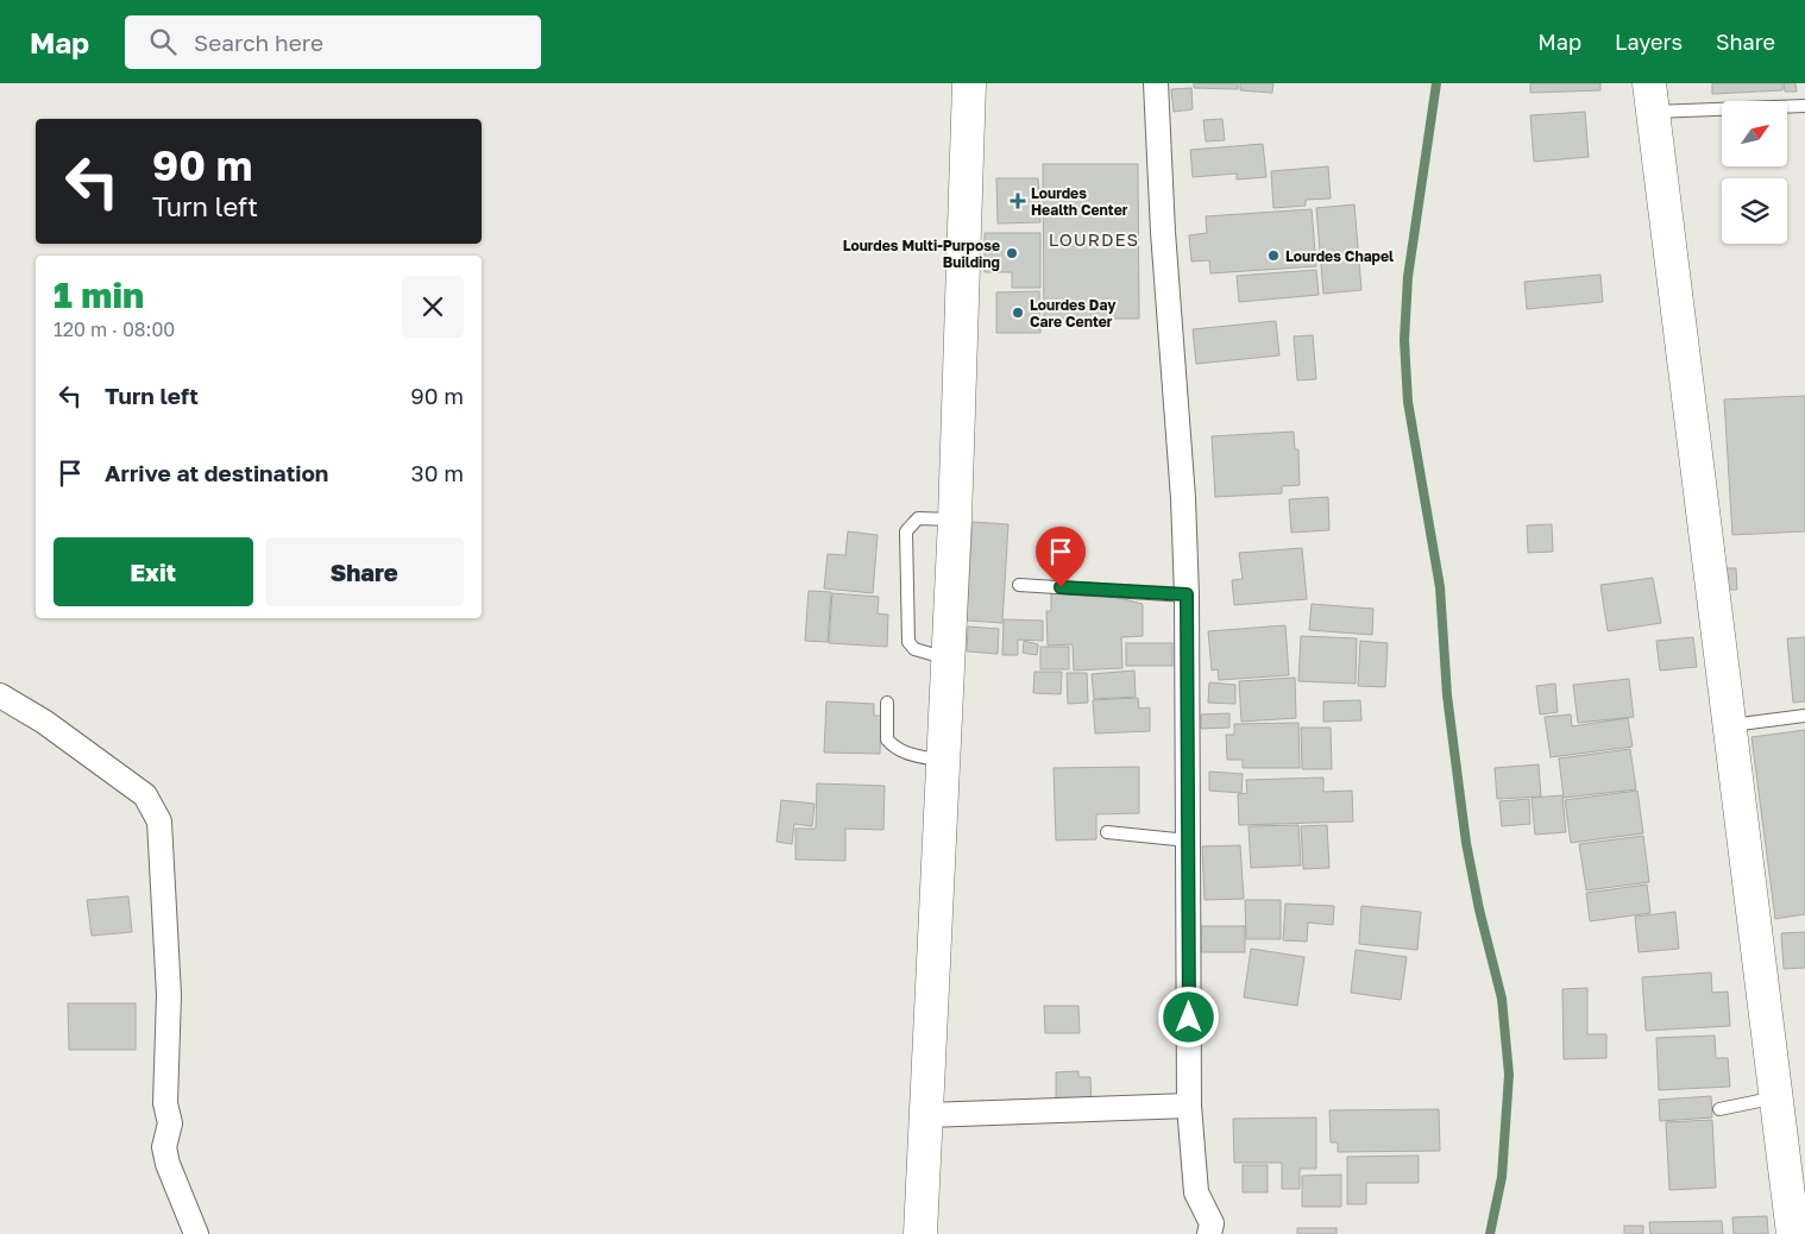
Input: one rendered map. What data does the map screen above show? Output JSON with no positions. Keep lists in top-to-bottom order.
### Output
{
  "districts": ["LOURDES"],
  "places": {
    "health": ["Lourdes Health Center"],
    "other": ["Lourdes Multi-Purpose Building", "Lourdes Chapel", "Lourdes Day Care Center"]
  },
  "north": "top right",
  "page": {
    "header": "Map",
    "search": "Search here",
    "nav": ["Map", "Layers", "Share"],
    "turn": ["90 m", "Turn left"],
    "heading": ["1 min", "120 m · 08:00"],
    "list": [
      {
        "name": "Turn left",
        "value": "90 m"
      },
      {
        "name": "Arrive at destination",
        "value": "30 m"
      }
    ],
    "buttons": ["Exit", "Share"]
  }
}
